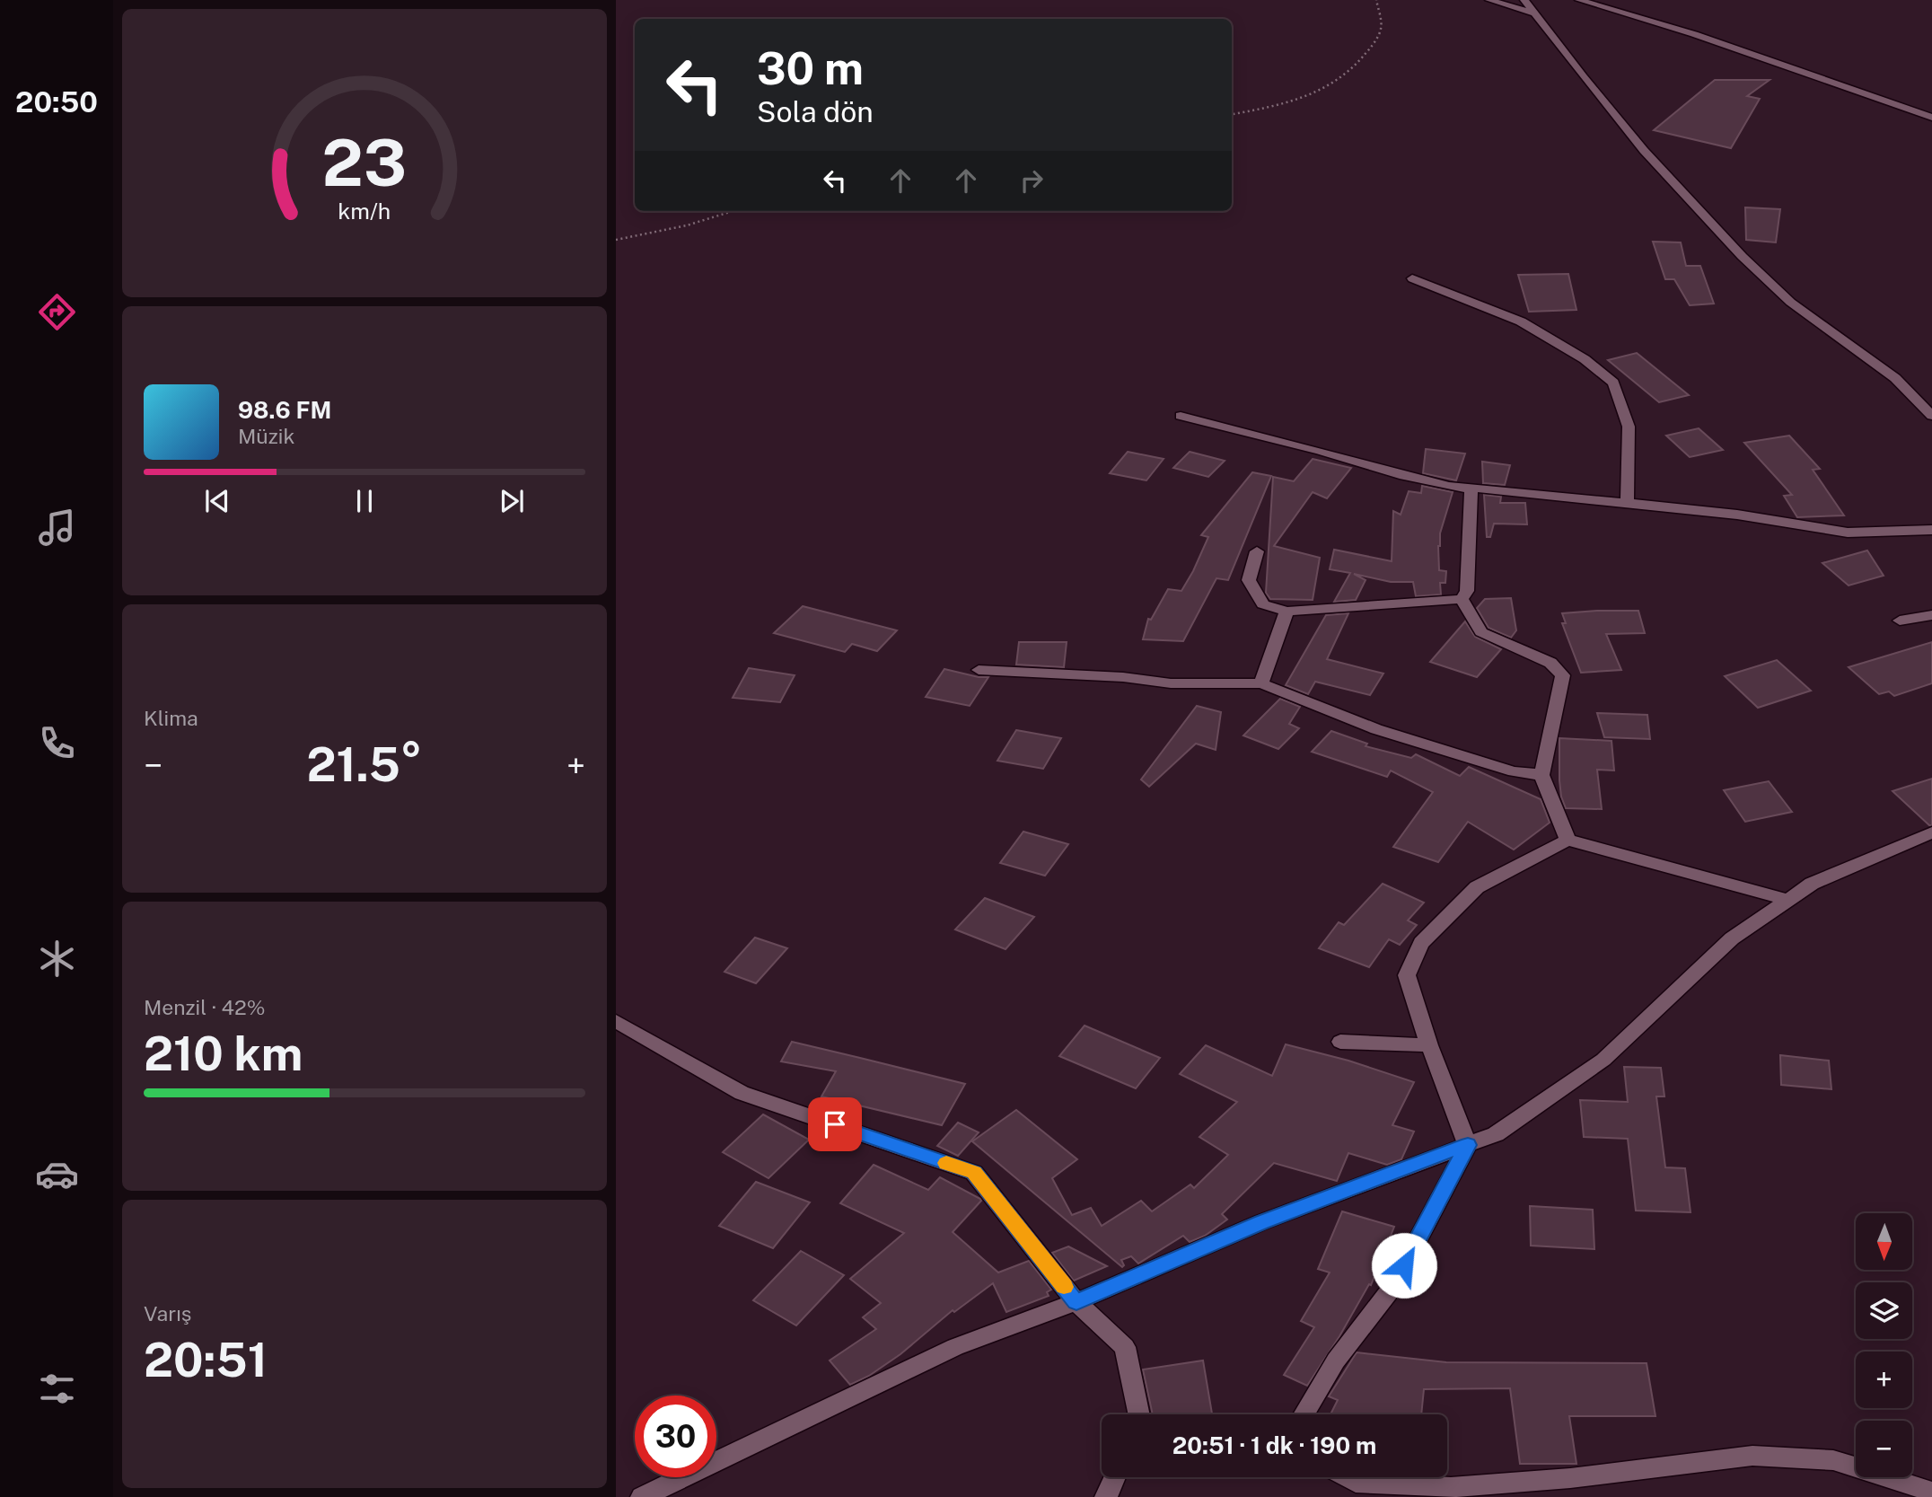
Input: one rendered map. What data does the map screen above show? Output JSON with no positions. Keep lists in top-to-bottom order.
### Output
{
  "north": "bottom",
  "page": {
    "tabs": "20:50",
    "turn": ["30 m", "Sola dön"],
    "song": ["98.6 FM", "Müzik"],
    "tile": [
      "Klima",
      ["Menzil · 42%", "210 km"],
      ["Varış", "20:51"]
    ],
    "heat": ["−", "21.5°", "+"],
    "map_buttons": ["+", "−"],
    "limit": "30",
    "trip": "20:51 · 1 dk · 190 m",
    "gauge": ["23", "km/h"]
  }
}
